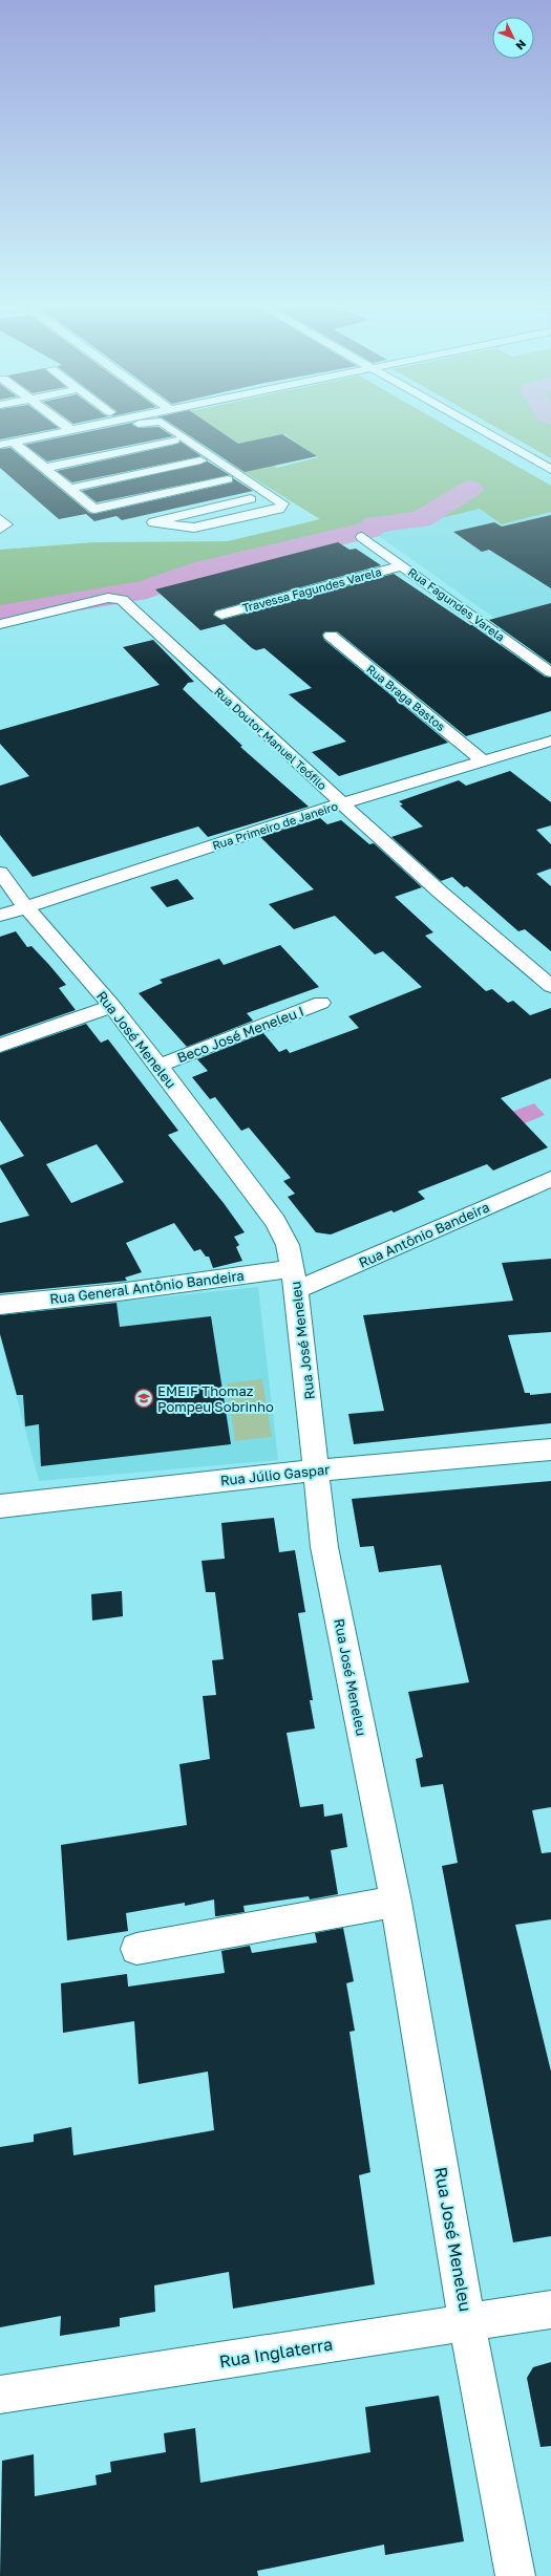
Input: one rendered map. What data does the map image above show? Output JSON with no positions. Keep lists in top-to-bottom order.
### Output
{
  "streets": {
    "street": [
      "Travessa Fagundes Varela",
      "Rua Fagundes Varela",
      "Rua Braga Bastos",
      "Rua Doutor Manuel Teófilo",
      "Rua Primeiro de Janeiro",
      "Beco José Meneleu I",
      "Rua José Meneleu",
      "Rua Antônio Bandeira",
      "Rua General Antônio Bandeira",
      "Rua Júlio Gaspar",
      "Rua Inglaterra"
    ]
  },
  "crossings": [
    ["Travessa Fagundes Varela", "Rua Fagundes Varela"],
    ["Rua Braga Bastos", "Rua Primeiro de Janeiro"],
    ["Rua Doutor Manuel Teófilo", "Rua Primeiro de Janeiro"],
    ["Rua Primeiro de Janeiro", "Rua José Meneleu"],
    ["Beco José Meneleu I", "Rua José Meneleu"],
    ["Rua José Meneleu", "Rua Antônio Bandeira"],
    ["Rua José Meneleu", "Rua General Antônio Bandeira"],
    ["Rua José Meneleu", "Rua Júlio Gaspar"],
    ["Rua José Meneleu", "Rua Inglaterra"]
  ],
  "places": {
    "school or university": ["EMEIF Thomaz Pompeu Sobrinho"]
  },
  "north": "bottom right"
}
